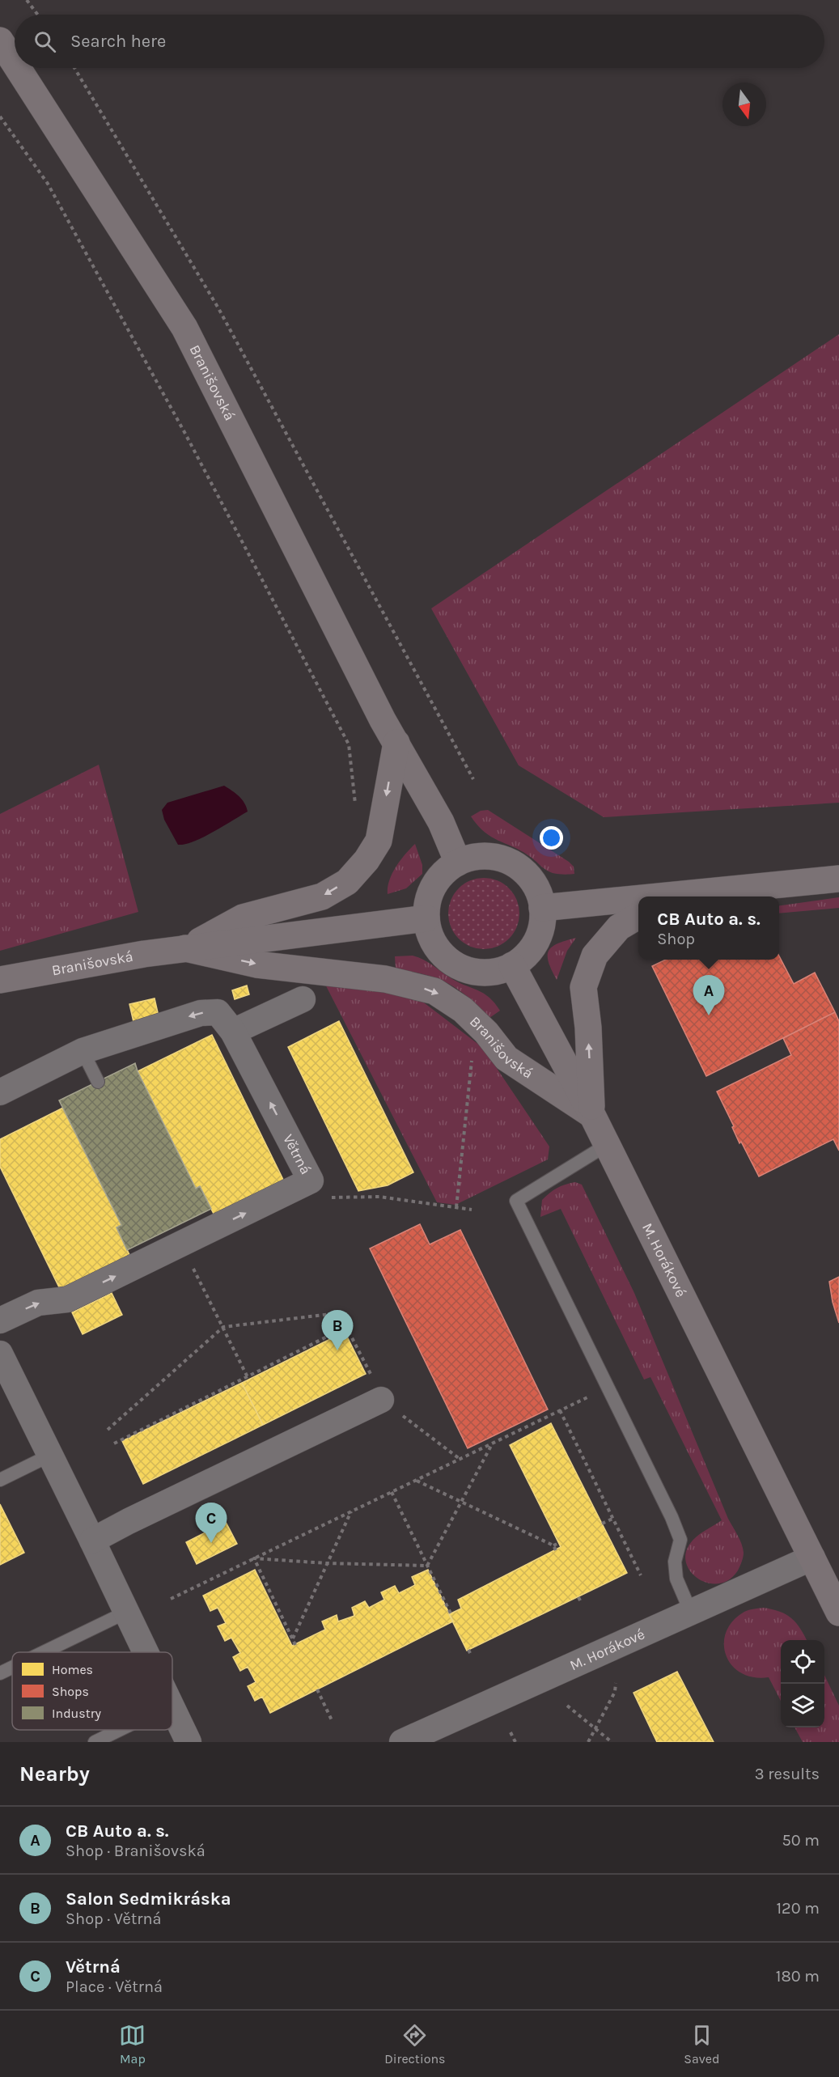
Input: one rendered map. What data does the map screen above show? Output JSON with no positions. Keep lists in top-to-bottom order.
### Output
{
  "streets": {
    "street": ["Branišovská", "Větrná", "M. Horákové"]
  },
  "crossings": [
    ["Branišovská", "M. Horákové"]
  ],
  "legend": ["Homes", "Shops", "Industry"],
  "north": "bottom",
  "page": {
    "search": "Search here",
    "popup": ["CB Auto a. s.", "Shop"],
    "pins": ["A", "B", "C"],
    "heading": ["Nearby", "3 results"],
    "list": [
      {
        "mark": "A",
        "name": "CB Auto a. s.",
        "note": "Shop · Branišovská",
        "value": "50 m"
      },
      {
        "mark": "B",
        "name": "Salon Sedmikráska",
        "note": "Shop · Větrná",
        "value": "120 m"
      },
      {
        "mark": "C",
        "name": "Větrná",
        "note": "Place · Větrná",
        "value": "180 m"
      }
    ],
    "nav": ["Map", "Directions", "Saved"]
  }
}
